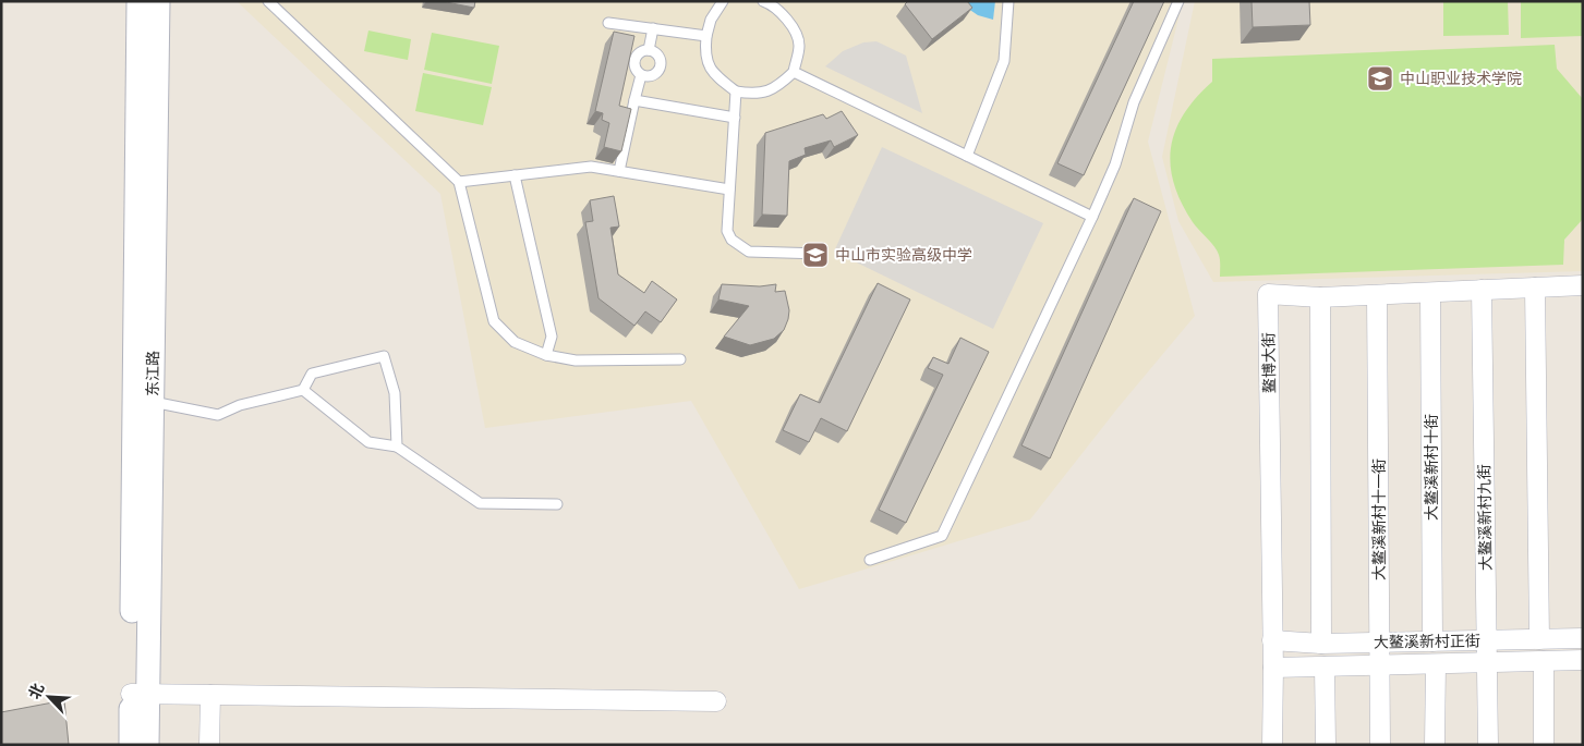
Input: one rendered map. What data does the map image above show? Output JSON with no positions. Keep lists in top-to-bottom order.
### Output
{
  "streets": {
    "street": [
      "鳌博大街",
      "东江路",
      "大鳌溪新村十街",
      "大鳌溪新村九街",
      "大鳌溪新村十一街",
      "大鳌溪新村正街"
    ]
  },
  "crossings": [
    ["鳌博大街", "大鳌溪新村十街"],
    ["鳌博大街", "大鳌溪新村九街"],
    ["鳌博大街", "大鳌溪新村十一街"],
    ["鳌博大街", "大鳌溪新村正街"],
    ["大鳌溪新村十街", "大鳌溪新村正街"],
    ["大鳌溪新村九街", "大鳌溪新村正街"],
    ["大鳌溪新村十一街", "大鳌溪新村正街"]
  ],
  "places": {
    "school or university": ["中山职业技术学院", "中山市实验高级中学"]
  },
  "north": "top left"
}
